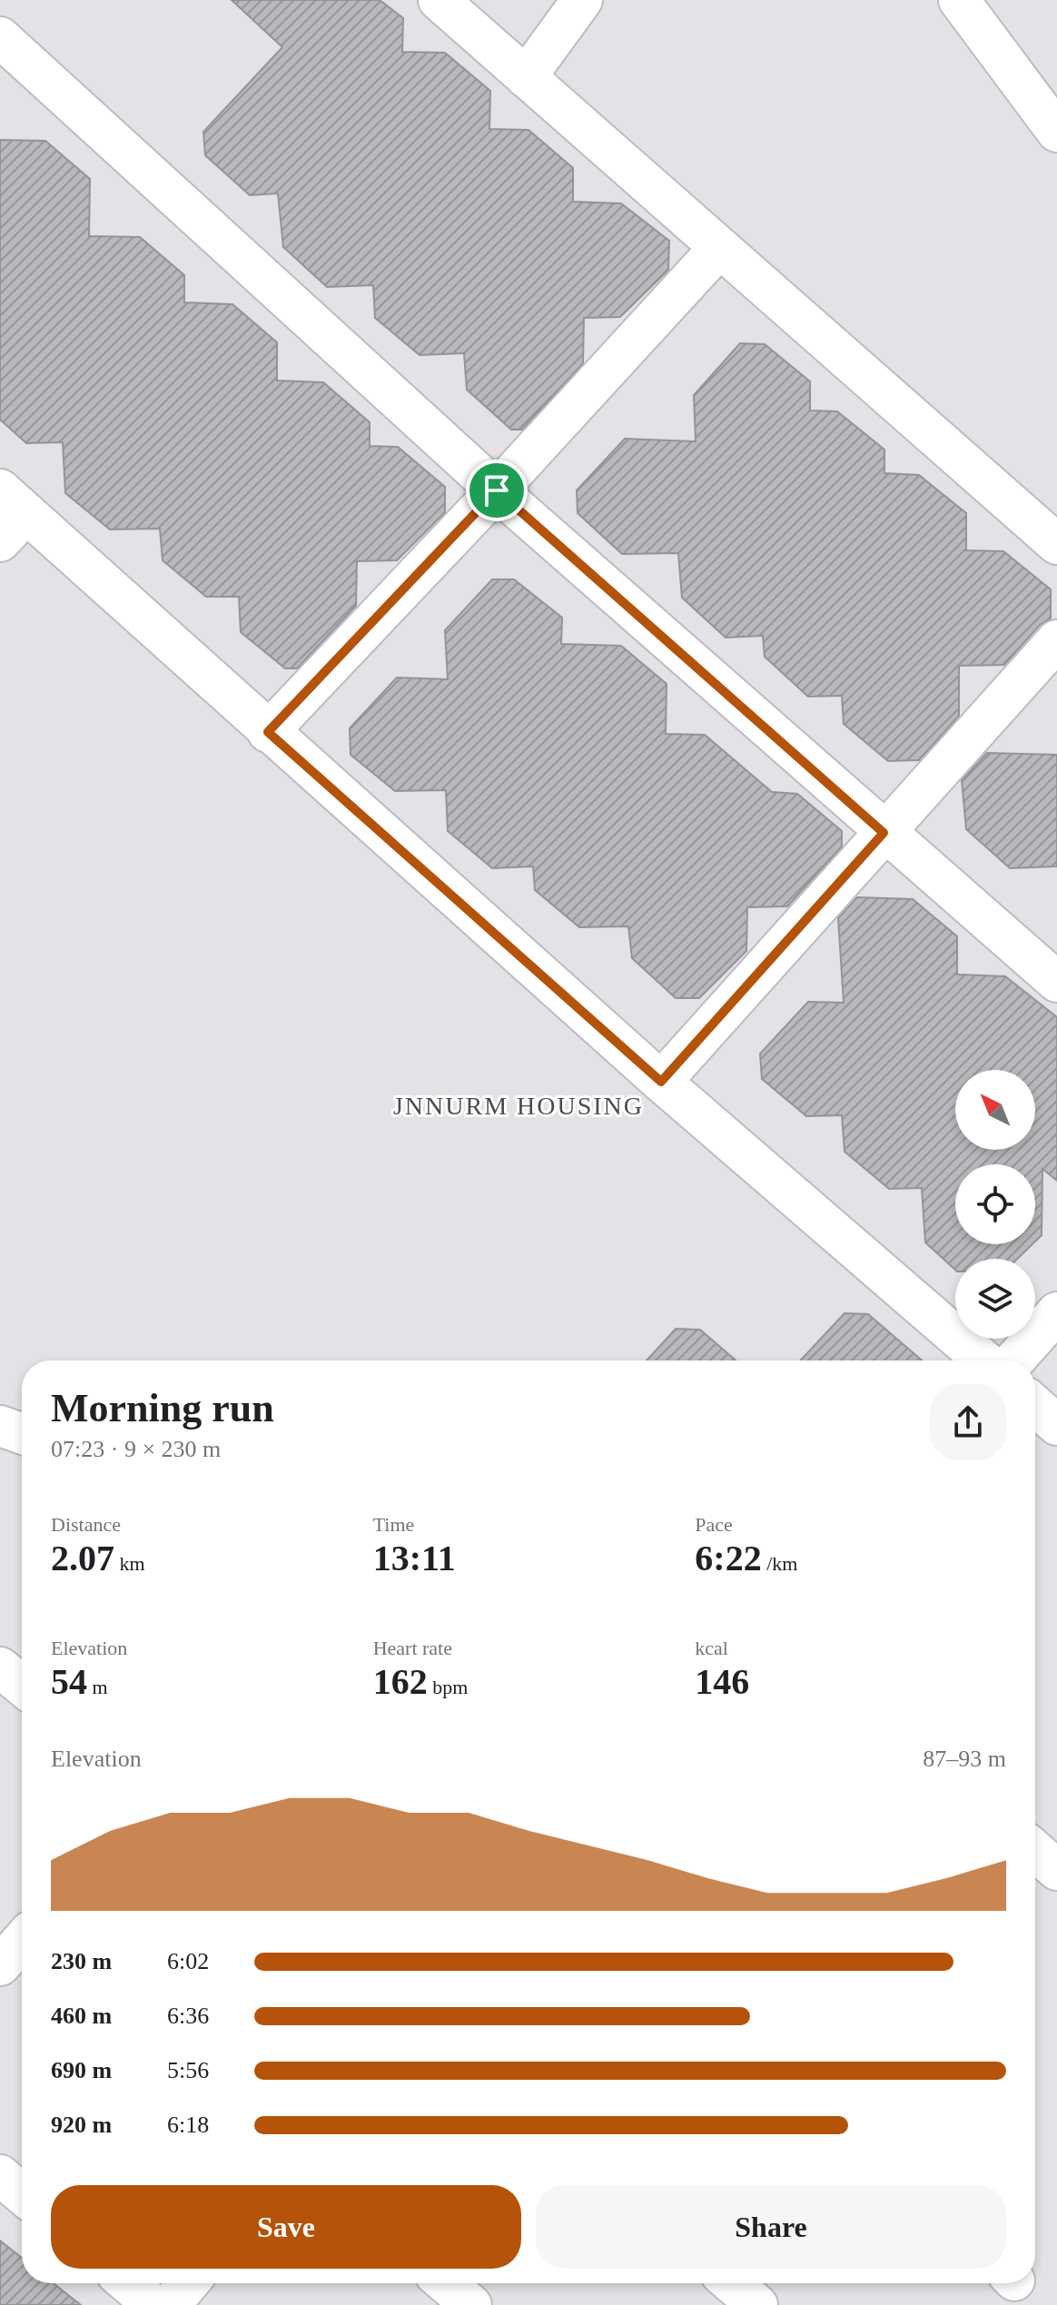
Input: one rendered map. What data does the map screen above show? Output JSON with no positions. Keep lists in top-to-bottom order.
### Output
{
  "districts": ["JNNURM HOUSING"],
  "north": "top left",
  "page": {
    "heading": ["Morning run", "07:23 · 9 × 230 m"],
    "stats": [
      ["Distance", "2.07 km"],
      ["Time", "13:11"],
      ["Pace", "6:22 /km"],
      ["Elevation", "54 m"],
      ["Heart rate", "162 bpm"],
      ["kcal", "146"]
    ],
    "chart": ["Elevation", "87–93 m"],
    "list": [
      {
        "name": "230 m",
        "note": "6:02"
      },
      {
        "name": "460 m",
        "note": "6:36"
      },
      {
        "name": "690 m",
        "note": "5:56"
      },
      {
        "name": "920 m",
        "note": "6:18"
      }
    ],
    "buttons": ["Save", "Share"]
  }
}
